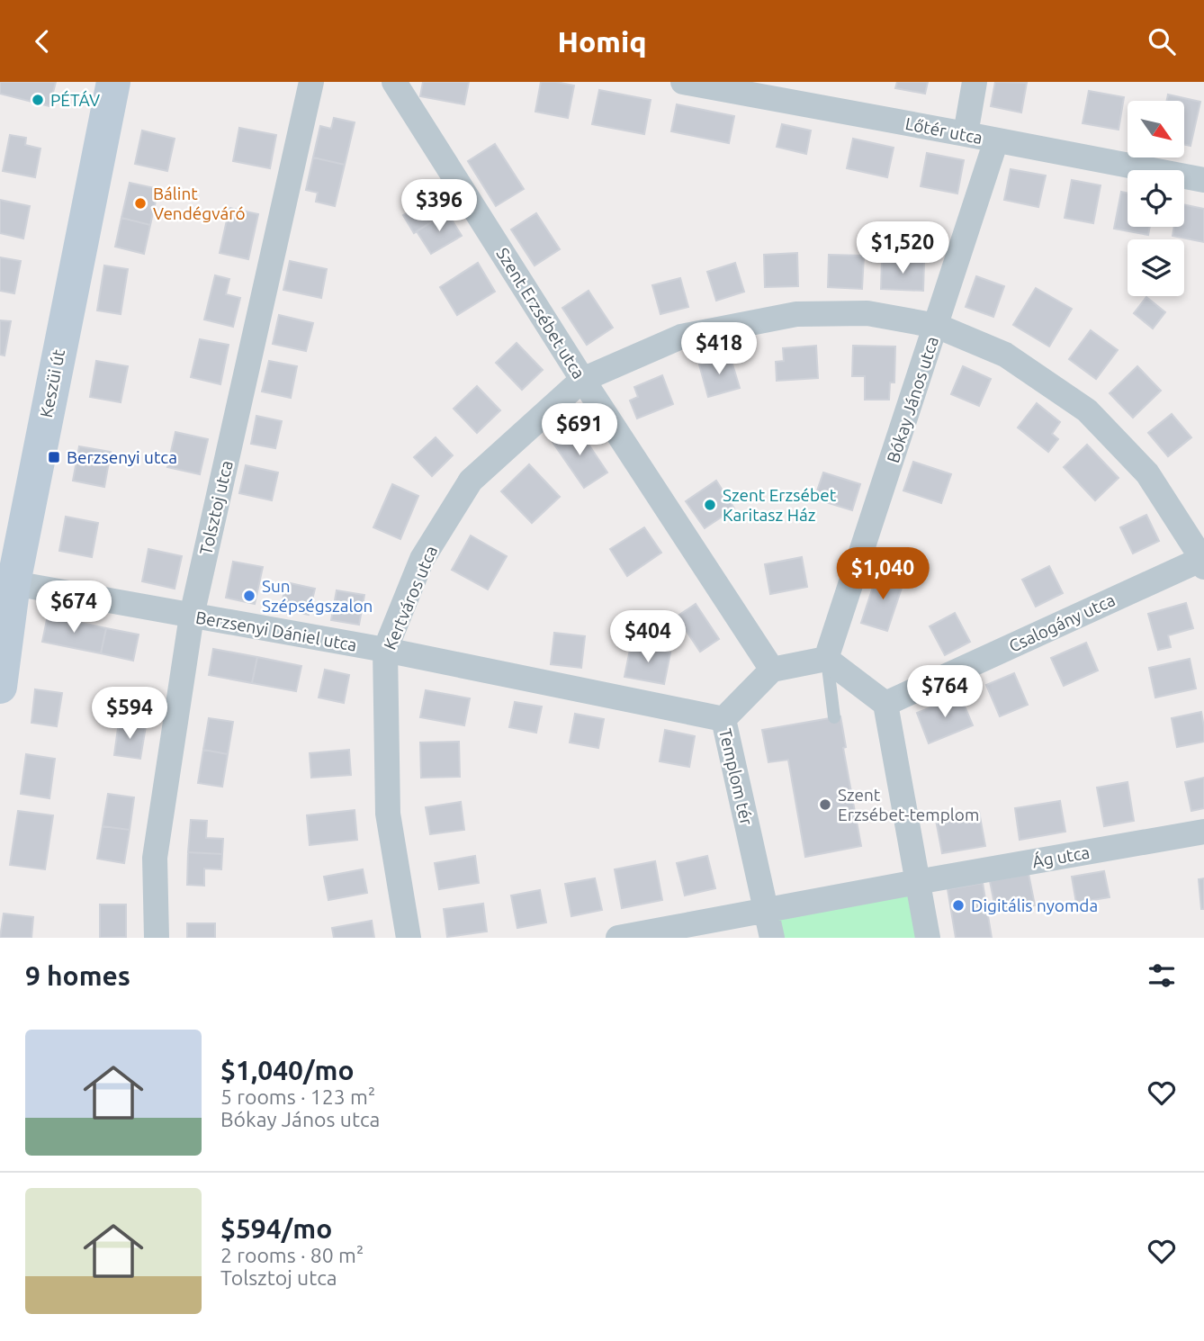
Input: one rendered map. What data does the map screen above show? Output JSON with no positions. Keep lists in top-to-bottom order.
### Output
{
  "streets": {
    "street": [
      "Lőtér utca",
      "Szent Erzsébet utca",
      "Keszüi út",
      "Bókay János utca",
      "Tolsztoj utca",
      "Kertváros utca",
      "Csalogány utca",
      "Berzsenyi Dániel utca",
      "Templom tér",
      "Ág utca"
    ]
  },
  "crossings": [
    ["Lőtér utca", "Bókay János utca"],
    ["Szent Erzsébet utca", "Kertváros utca"],
    ["Szent Erzsébet utca", "Templom tér"],
    ["Keszüi út", "Berzsenyi Dániel utca"],
    ["Bókay János utca", "Kertváros utca"],
    ["Tolsztoj utca", "Berzsenyi Dániel utca"],
    ["Kertváros utca", "Csalogány utca"],
    ["Kertváros utca", "Berzsenyi Dániel utca"],
    ["Berzsenyi Dániel utca", "Templom tér"]
  ],
  "places": {
    "other": [
      "PÉTÁV",
      "Bálint Vendégváró",
      "Szent Erzsébet Karitasz Ház",
      "Sun Szépségszalon",
      "Szent Erzsébet-templom",
      "Digitális nyomda"
    ],
    "transit": ["Berzsenyi utca"]
  },
  "north": "bottom right",
  "page": {
    "header": "Homiq",
    "price": [
      "$396",
      "$1,520",
      "$418",
      "$691",
      "$1,040",
      "$674",
      "$404",
      "$764",
      "$594"
    ],
    "heading": "9 homes",
    "list": [
      {
        "name": "$1,040/mo",
        "note": "5 rooms · 123 m² · Bókay János utca"
      },
      {
        "name": "$594/mo",
        "note": "2 rooms · 80 m² · Tolsztoj utca"
      }
    ]
  }
}
